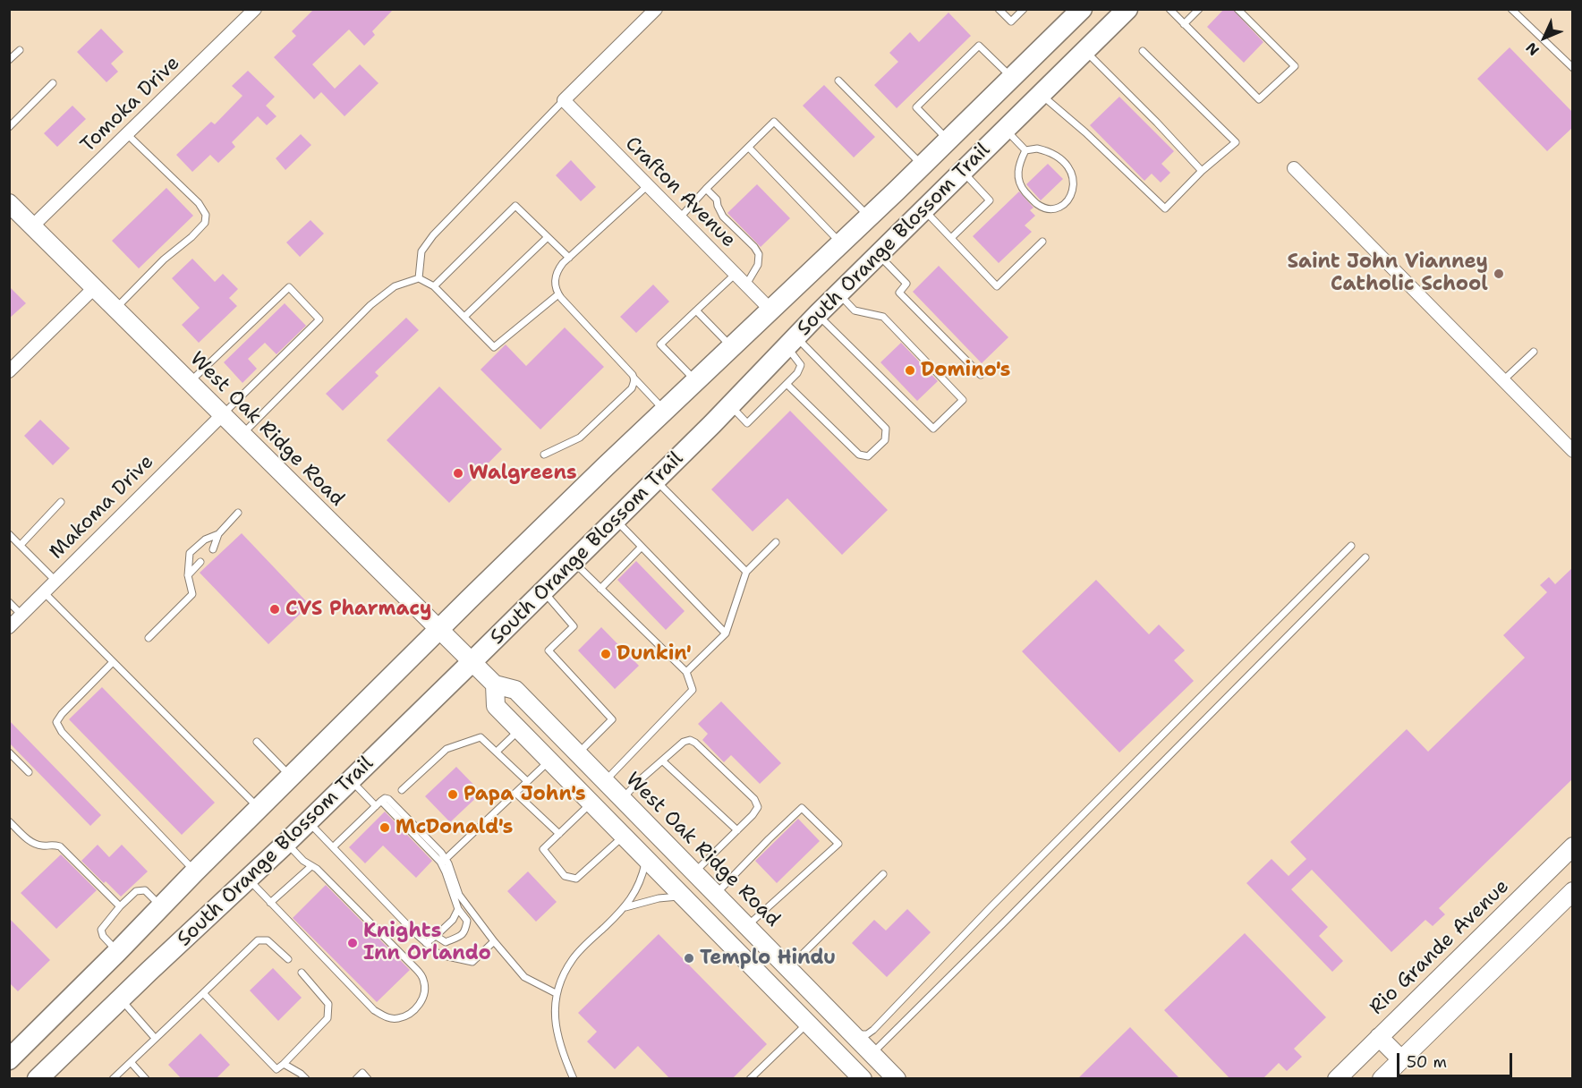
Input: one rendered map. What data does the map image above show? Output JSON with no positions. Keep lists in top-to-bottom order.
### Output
{
  "streets": {
    "main road": ["South Orange Blossom Trail"],
    "street": [
      "Tomoka Drive",
      "Crafton Avenue",
      "West Oak Ridge Road",
      "Makoma Drive",
      "Rio Grande Avenue"
    ]
  },
  "crossings": [
    ["Tomoka Drive", "West Oak Ridge Road"],
    ["Crafton Avenue", "South Orange Blossom Trail"],
    ["South Orange Blossom Trail", "West Oak Ridge Road"],
    ["West Oak Ridge Road", "Makoma Drive"]
  ],
  "places": [
    "Saint John Vianney Catholic School",
    "Domino's",
    "Walgreens",
    "CVS Pharmacy",
    "Dunkin'",
    "Papa John's",
    "McDonald's",
    "Knights Inn Orlando",
    "Templo Hindu"
  ],
  "scale_bar": "50 m",
  "north": "bottom left"
}
